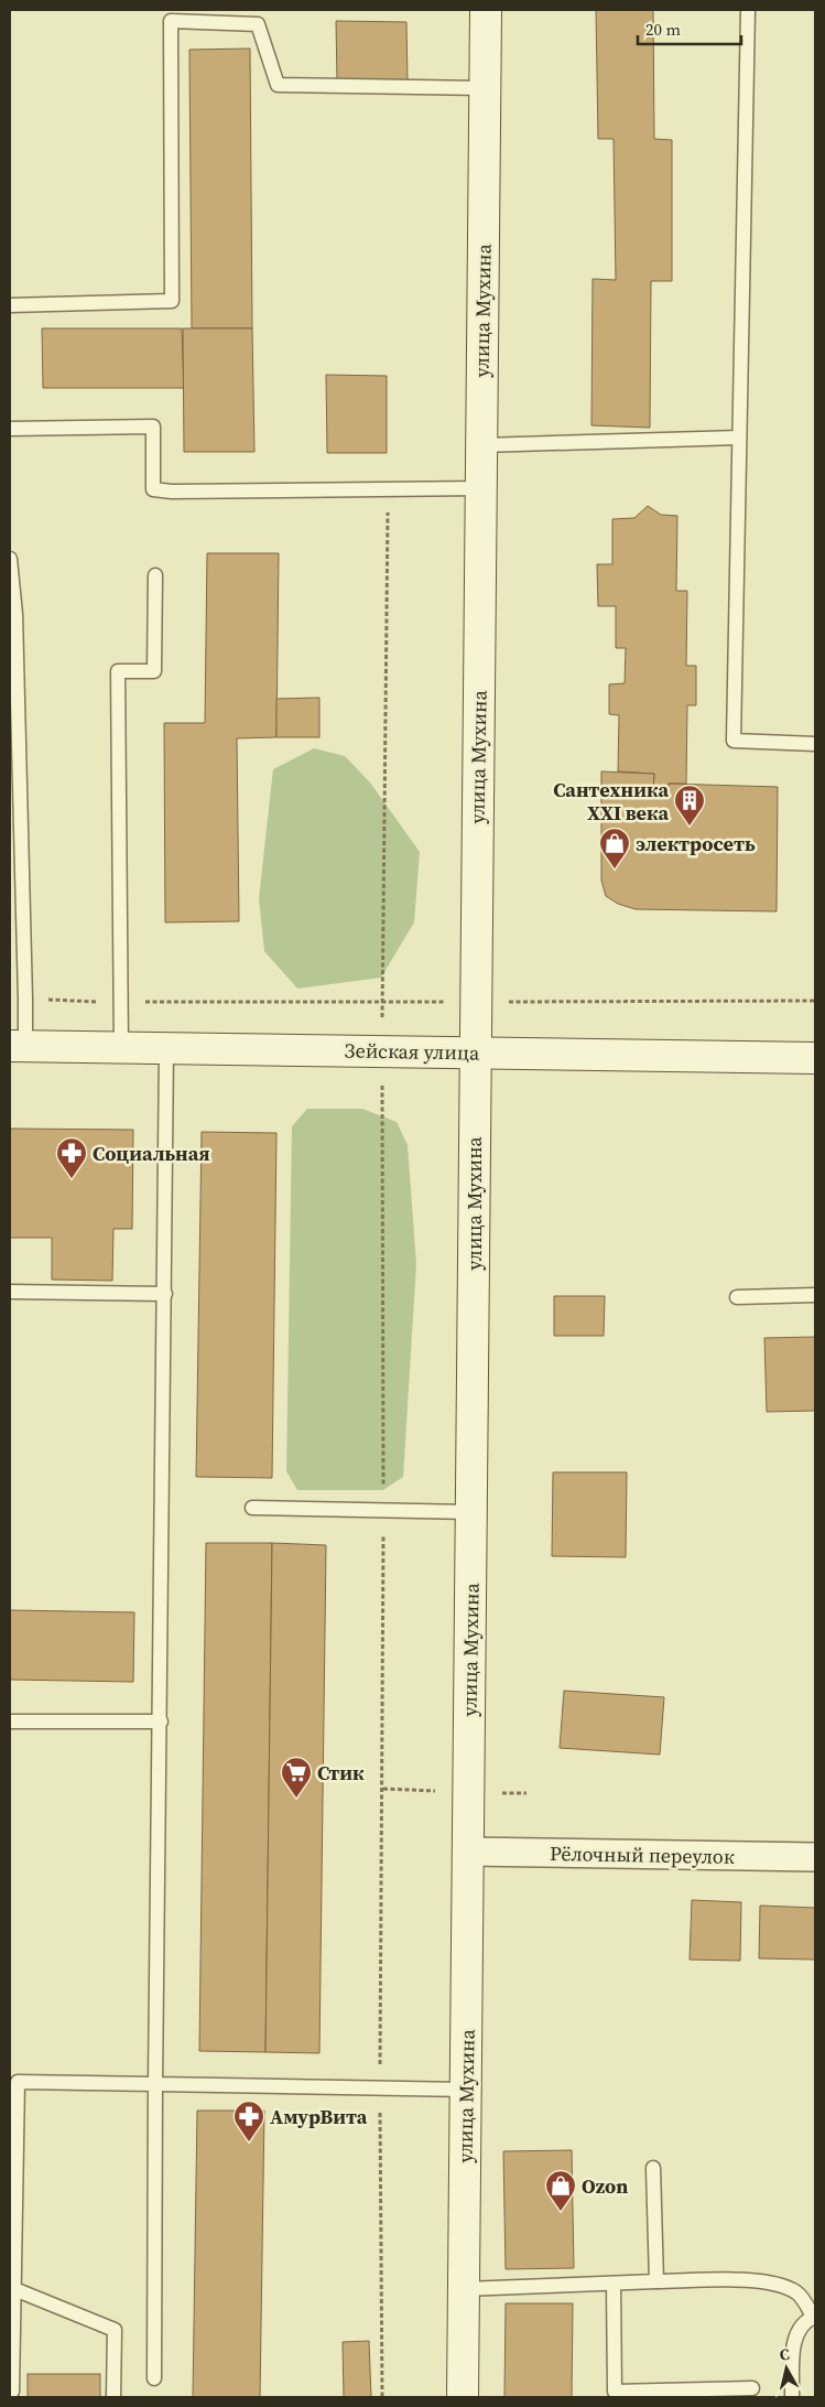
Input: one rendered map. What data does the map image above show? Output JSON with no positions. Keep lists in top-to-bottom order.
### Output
{
  "streets": {
    "main road": ["улица Мухина", "Зейская улица"],
    "street": ["Рёлочный переулок"]
  },
  "crossings": [
    ["улица Мухина", "Зейская улица"],
    ["улица Мухина", "Рёлочный переулок"]
  ],
  "places": {
    "building": ["Сантехника XXI века"],
    "shop": ["электросеть", "Ozon"],
    "pharmacy": ["Социальная", "АмурВита"],
    "supermarket": ["Стик"]
  },
  "scale_bar": "20 m",
  "north": "top"
}
